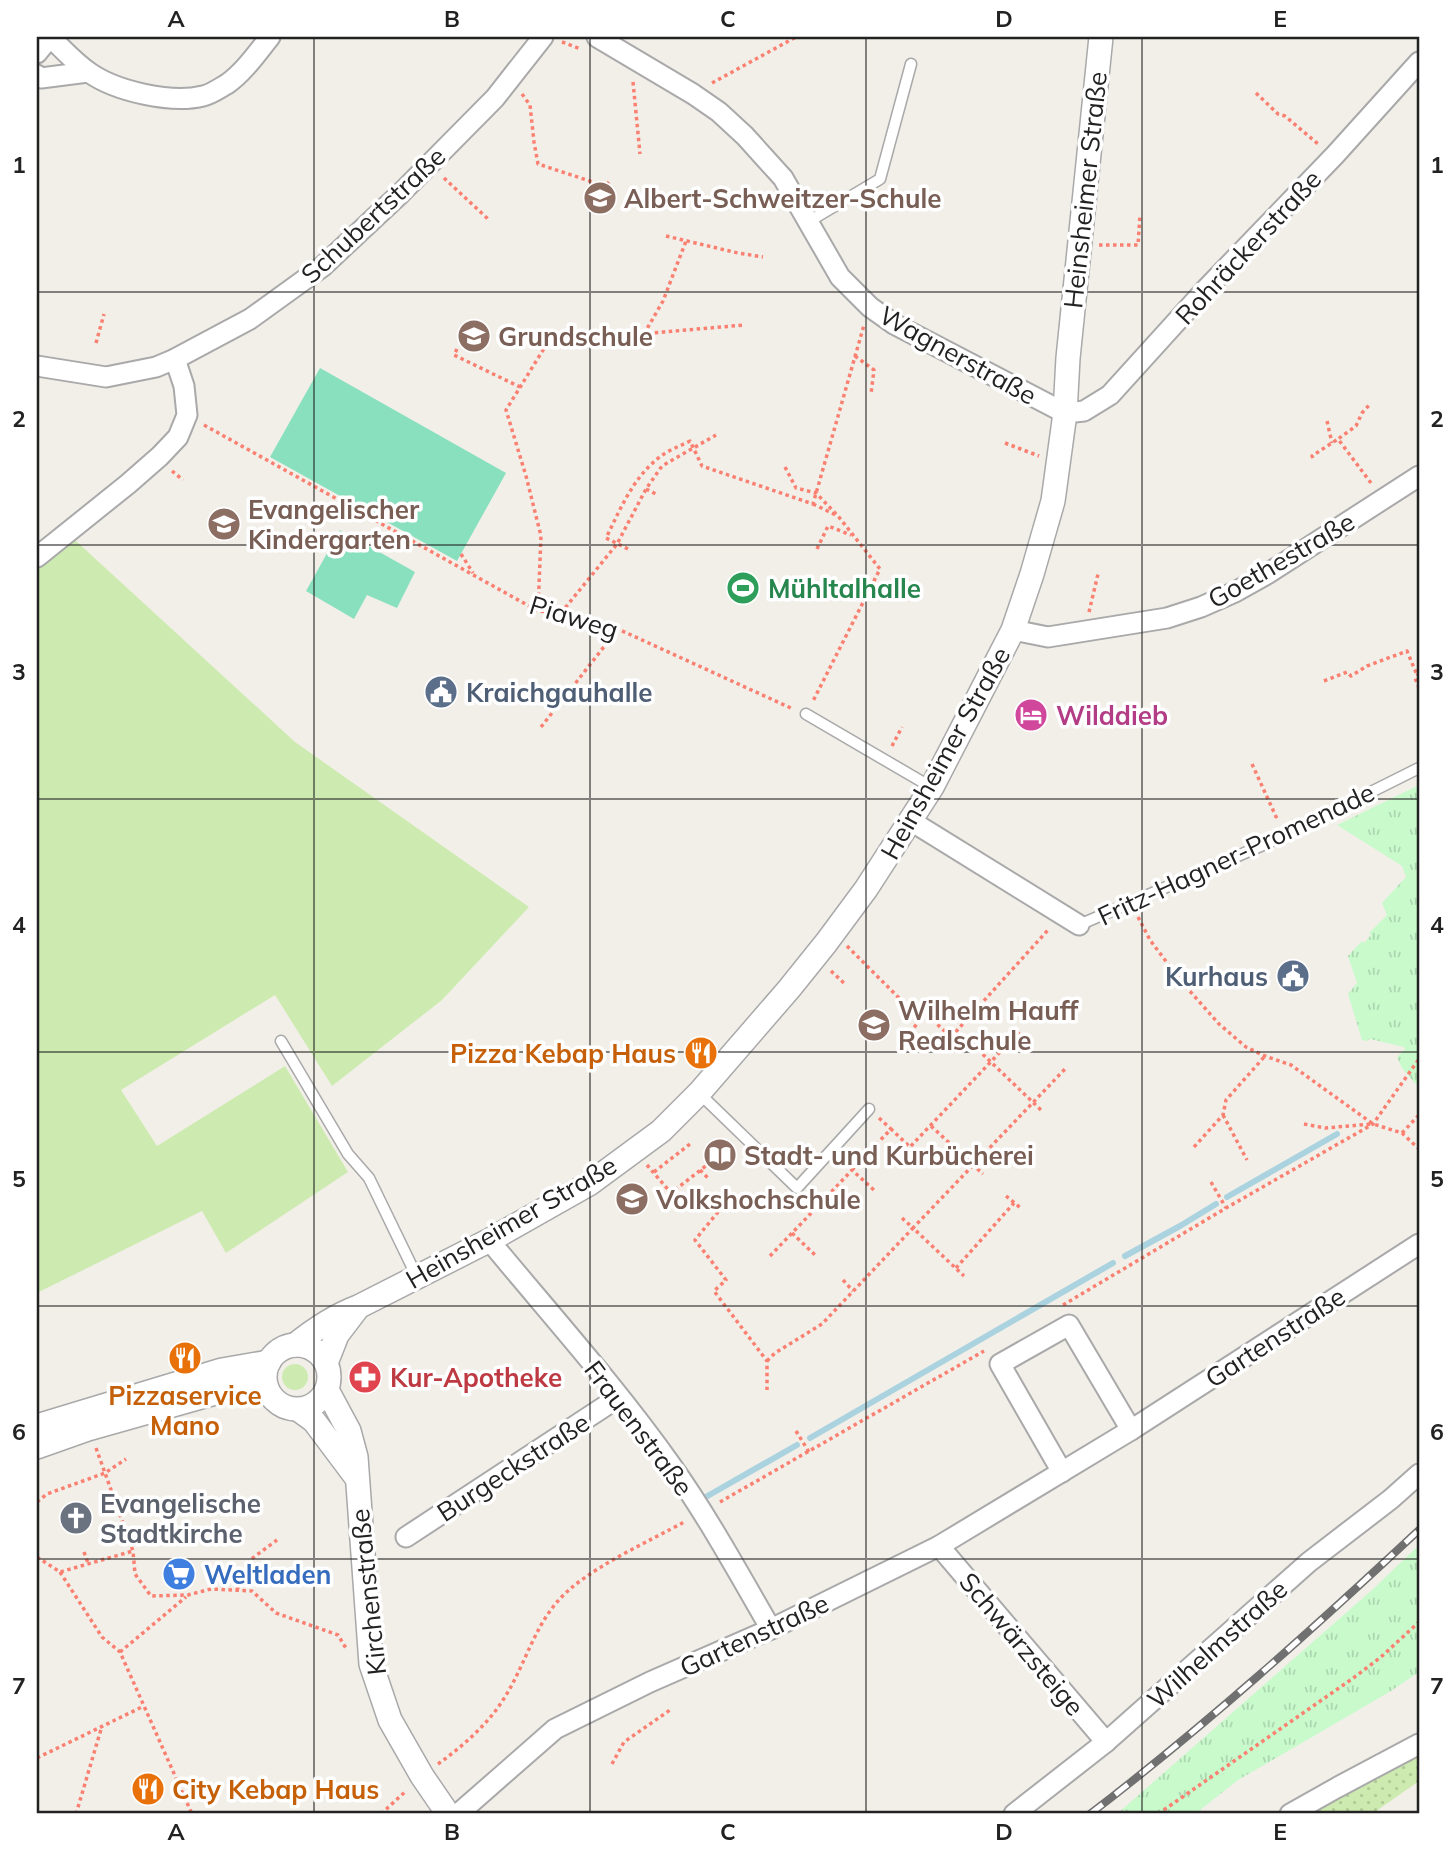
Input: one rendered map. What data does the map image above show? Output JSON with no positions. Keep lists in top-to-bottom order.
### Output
{
  "streets": {
    "street": [
      "Heinsheimer Straße",
      "Schubertstraße",
      "Rohräckerstraße",
      "Wagnerstraße",
      "Goethestraße",
      "Fritz-Hagner-Promenade",
      "Gartenstraße",
      "Frauenstraße",
      "Burgeckstraße",
      "Kirchenstraße",
      "Schwärzsteige",
      "Wilhelmstraße"
    ],
    "path": ["Piaweg"]
  },
  "crossings": [
    ["Heinsheimer Straße", "Rohräckerstraße"],
    ["Heinsheimer Straße", "Wagnerstraße"],
    ["Heinsheimer Straße", "Goethestraße"],
    ["Heinsheimer Straße", "Fritz-Hagner-Promenade"],
    ["Heinsheimer Straße", "Frauenstraße"],
    ["Heinsheimer Straße", "Kirchenstraße"],
    ["Rohräckerstraße", "Wagnerstraße"],
    ["Gartenstraße", "Frauenstraße"],
    ["Gartenstraße", "Schwärzsteige"],
    ["Frauenstraße", "Burgeckstraße"],
    ["Schwärzsteige", "Wilhelmstraße"]
  ],
  "places": {
    "school or university": [
      "Albert-Schweitzer-Schule",
      "Grundschule",
      "Evangelischer Kindergarten",
      "Wilhelm Hauff Realschule",
      "Volkshochschule"
    ],
    "sports": ["Mühltalhalle"],
    "public building": ["Kraichgauhalle", "Kurhaus"],
    "hotel": ["Wilddieb"],
    "restaurant": ["Pizza Kebap Haus", "Pizzaservice Mano", "City Kebap Haus"],
    "library": ["Stadt- und Kurbücherei"],
    "pharmacy": ["Kur-Apotheke"],
    "church": ["Evangelische Stadtkirche"],
    "supermarket": ["Weltladen"]
  },
  "grid": {
    "columns": [
      "A",
      "B",
      "C",
      "D",
      "E"
    ],
    "rows": [
      "1",
      "2",
      "3",
      "4",
      "5",
      "6",
      "7"
    ]
  }
}
